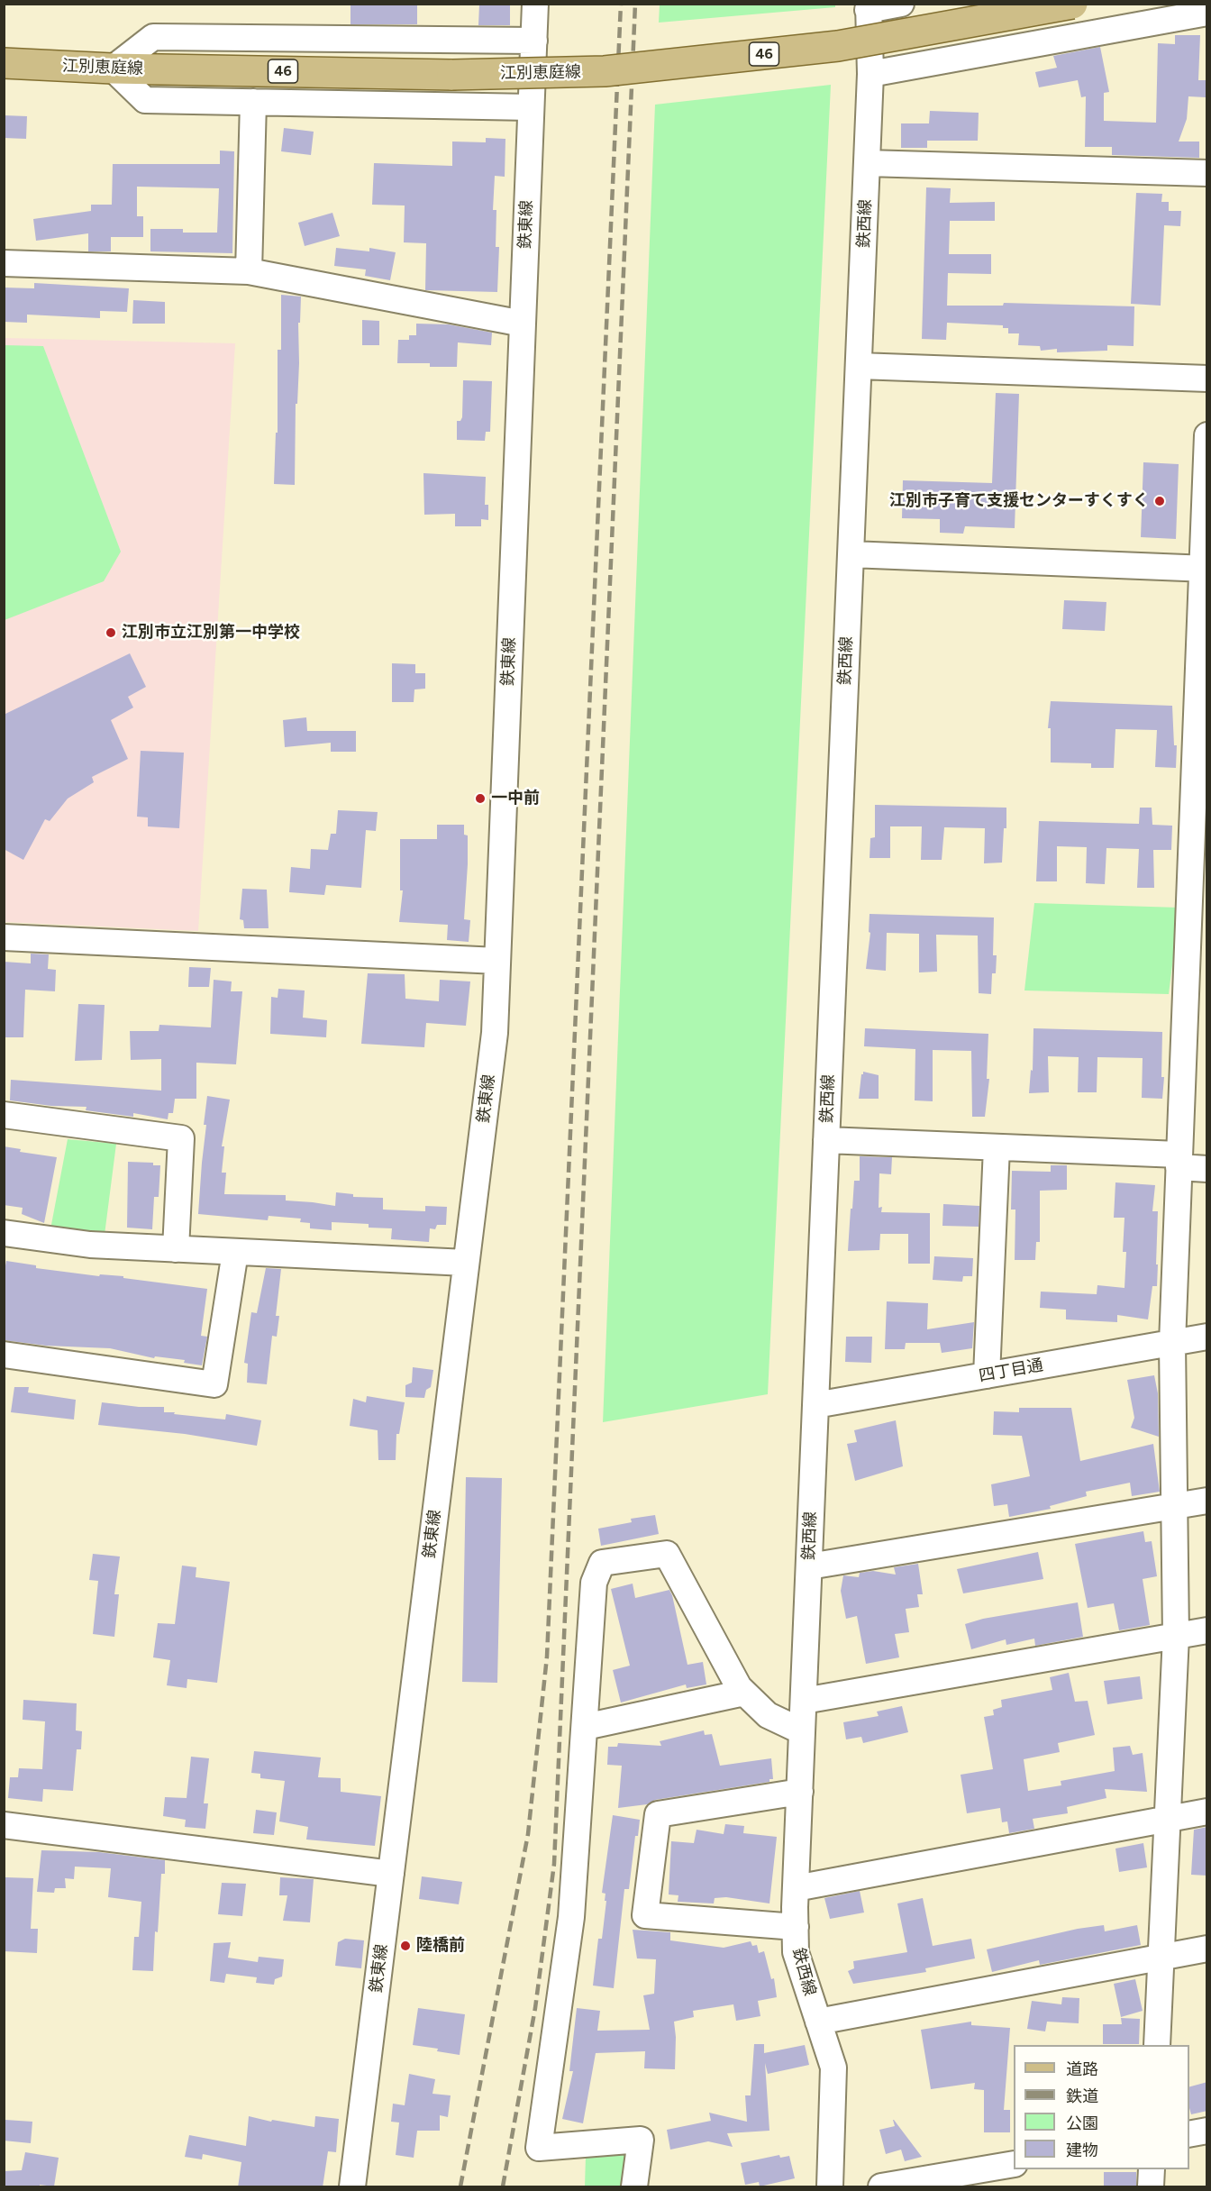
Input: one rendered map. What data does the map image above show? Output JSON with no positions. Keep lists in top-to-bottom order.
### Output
{
  "streets": {
    "main road": ["46", "江別恵庭線"],
    "street": ["鉄西線", "鉄東線", "四丁目通"]
  },
  "crossings": [
    ["鉄西線", "四丁目通"]
  ],
  "places": [
    "江別市子育て支援センターすくすく",
    "江別市立江別第一中学校",
    "一中前",
    "陸橋前"
  ],
  "legend": [
    "道路",
    "鉄道",
    "公園",
    "建物"
  ]
}
